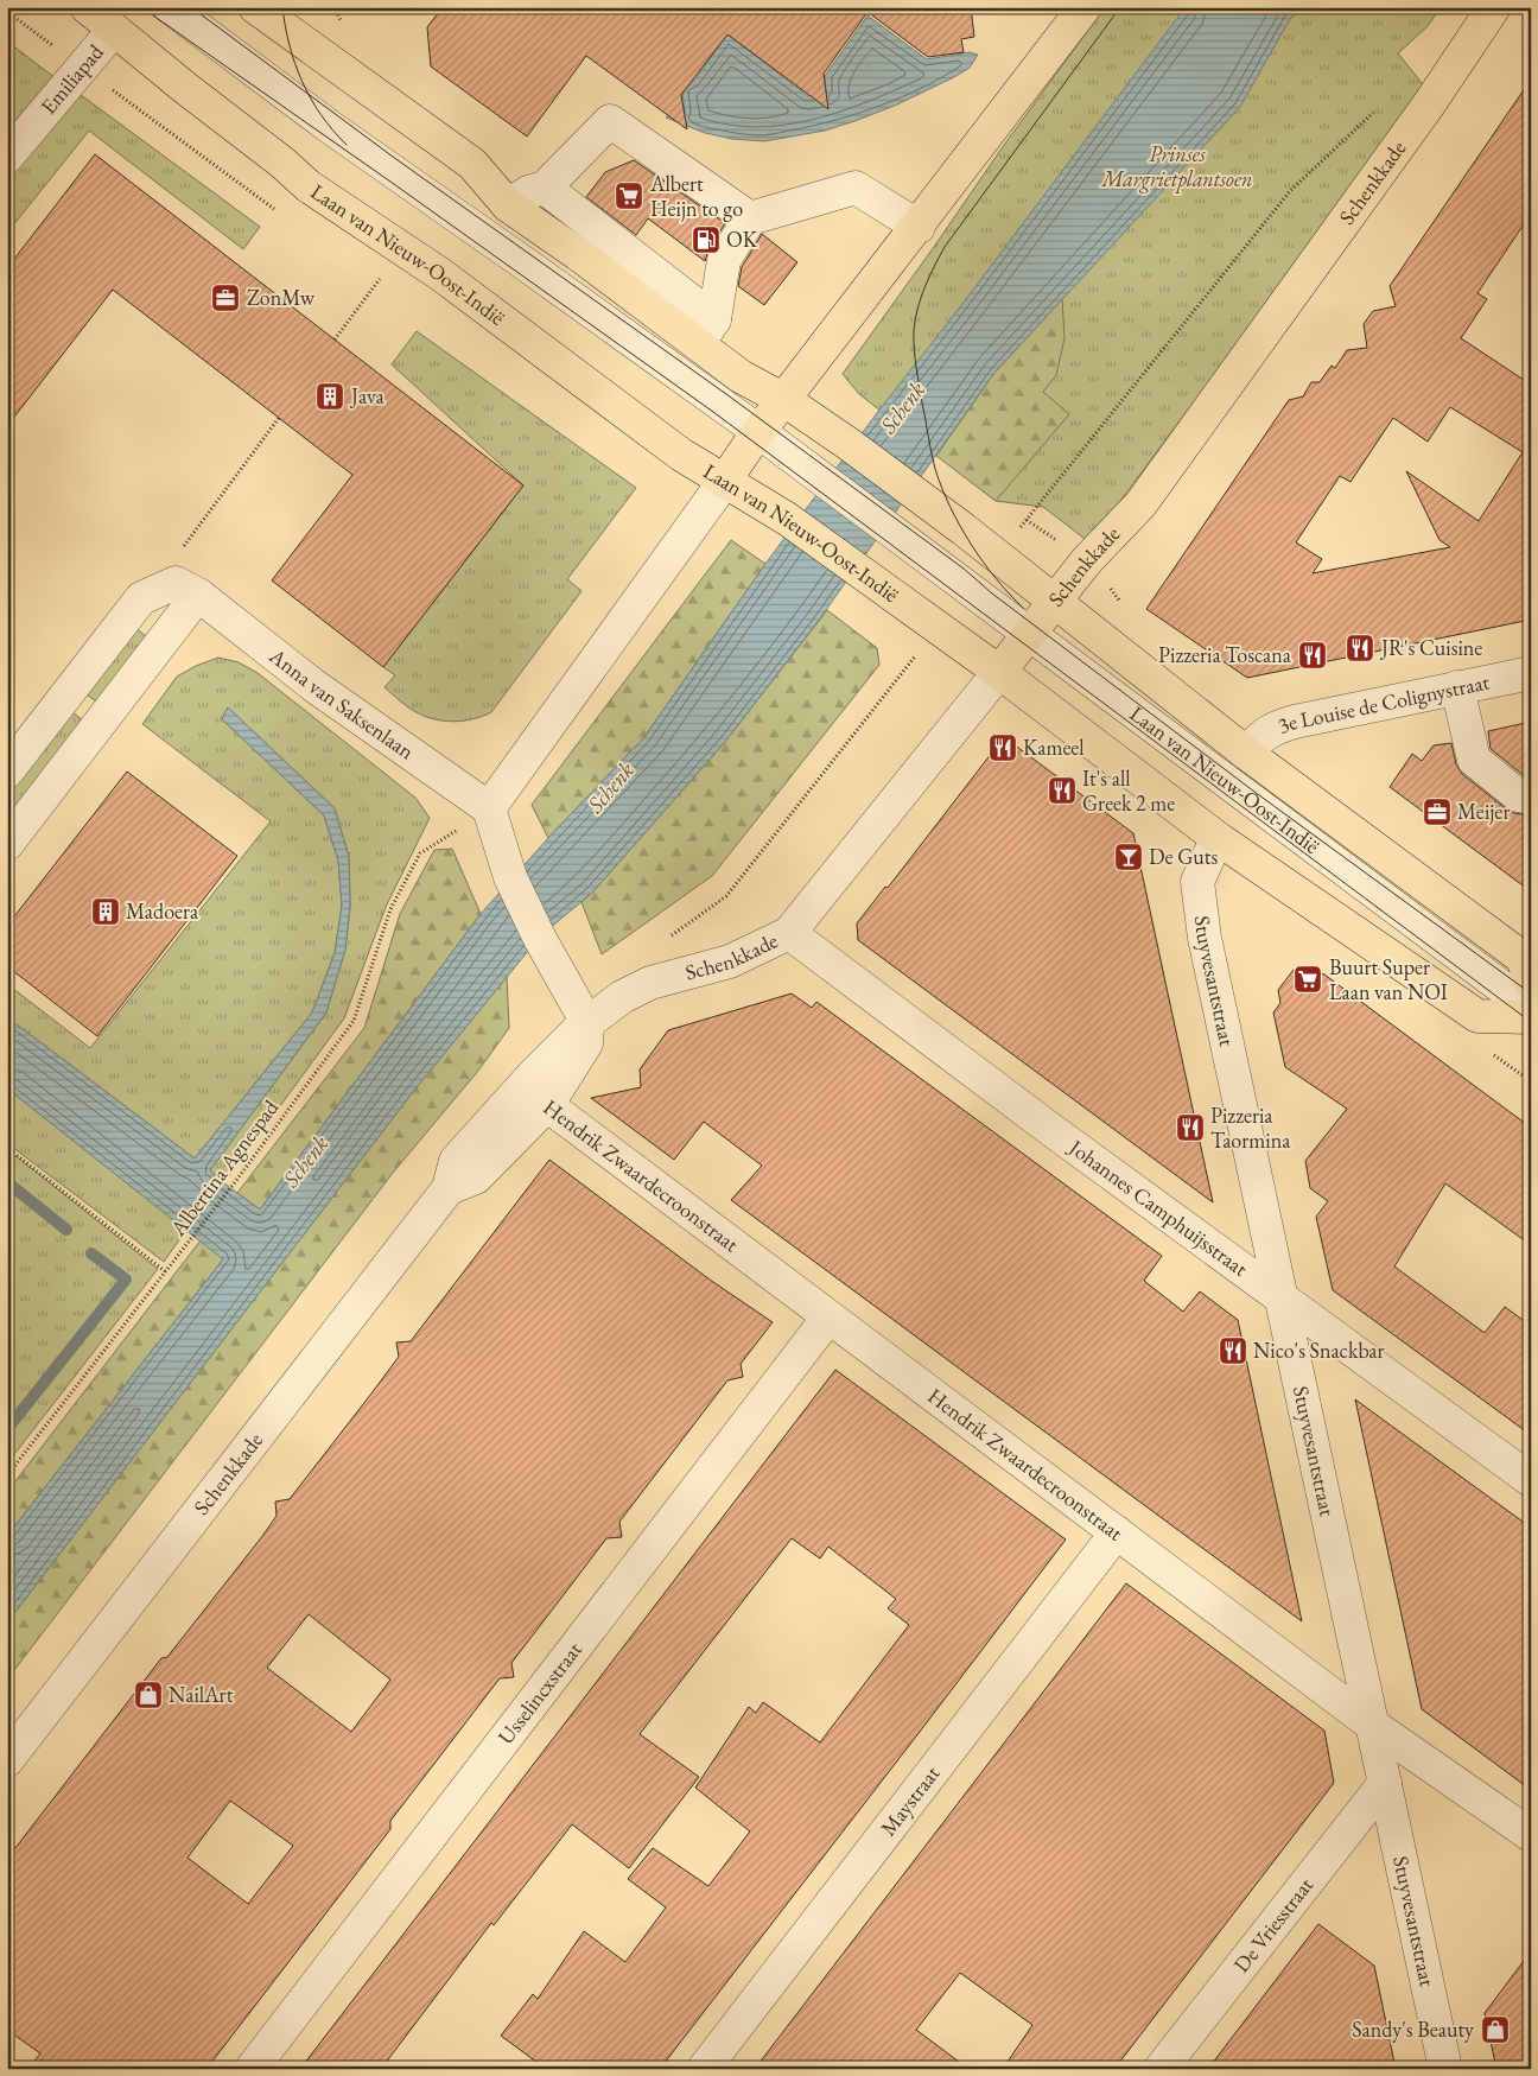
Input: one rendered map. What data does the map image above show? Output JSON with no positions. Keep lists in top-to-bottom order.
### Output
{
  "streets": {
    "main road": ["Schenkkade", "Laan van Nieuw-Oost-Indië"],
    "street": [
      "Emiliapad",
      "Anna van Saksenlaan",
      "3e Louise de Colignystraat",
      "Stuyvesantstraat",
      "Hendrik Zwaardecroonstraat",
      "Johannes Camphuijsstraat",
      "Usselincxstraat",
      "Maystraat",
      "De Vriesstraat"
    ],
    "path": ["Albertina Agnespad"]
  },
  "crossings": [
    ["Emiliapad", "Laan van Nieuw-Oost-Indië"],
    ["Schenkkade", "Laan van Nieuw-Oost-Indië"],
    ["Schenkkade", "Hendrik Zwaardecroonstraat"],
    ["Schenkkade", "Johannes Camphuijsstraat"],
    ["Laan van Nieuw-Oost-Indië", "3e Louise de Colignystraat"],
    ["Laan van Nieuw-Oost-Indië", "Stuyvesantstraat"],
    ["Stuyvesantstraat", "Hendrik Zwaardecroonstraat"],
    ["Stuyvesantstraat", "Johannes Camphuijsstraat"],
    ["Stuyvesantstraat", "De Vriesstraat"],
    ["Hendrik Zwaardecroonstraat", "Usselincxstraat"],
    ["Hendrik Zwaardecroonstraat", "Maystraat"]
  ],
  "water": ["Schenk"],
  "parks": ["Prinses Margrietplantsoen"],
  "places": {
    "supermarket": ["Albert Heijn to go", "Buurt Super Laan van NOI"],
    "fuel station": ["OK"],
    "office": ["ZonMw", "Meijer"],
    "building": ["Java", "Madoera"],
    "restaurant": [
      "JR's Cuisine",
      "Pizzeria Toscana",
      "Kameel",
      "It's all Greek 2 me",
      "Pizzeria Taormina",
      "Nico's Snackbar"
    ],
    "bar": ["De Guts"],
    "shop": ["NailArt", "Sandy's Beauty"]
  }
}
